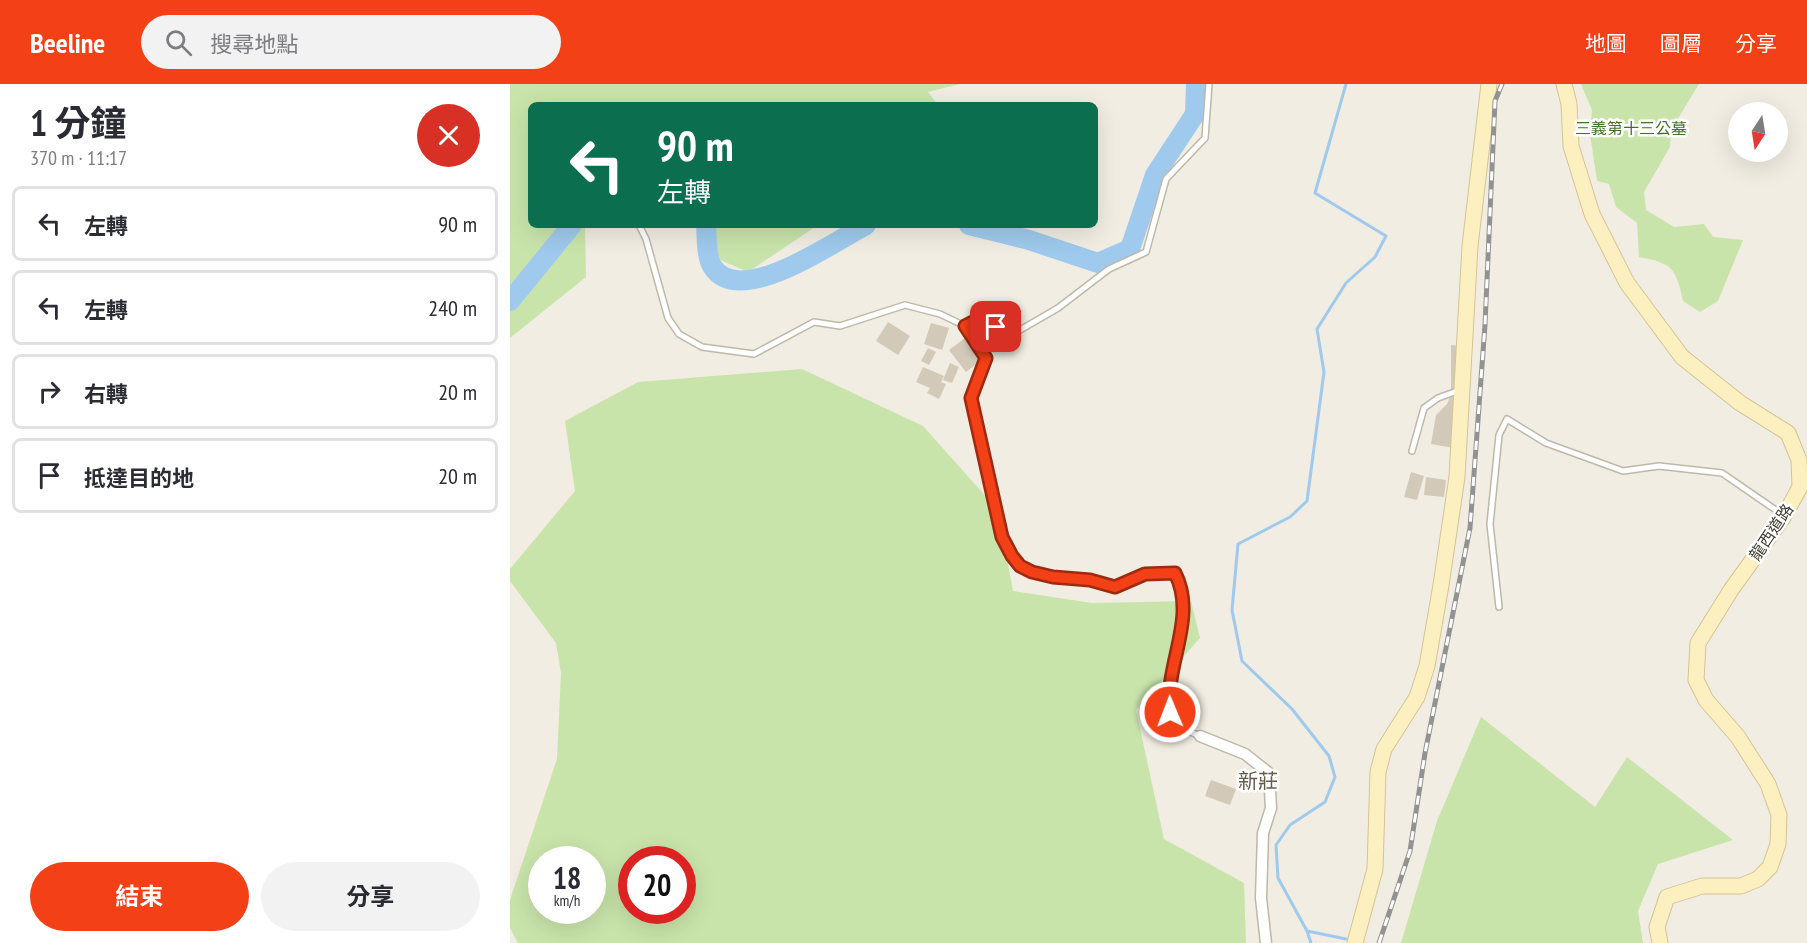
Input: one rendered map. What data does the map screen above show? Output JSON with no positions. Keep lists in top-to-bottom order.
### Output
{
  "streets": {
    "street": ["龍西道路"]
  },
  "districts": ["新莊"],
  "parks": ["三義第十三公墓"],
  "north": "bottom",
  "page": {
    "header": "Beeline",
    "search": "搜尋地點",
    "nav": ["地圖", "圖層", "分享"],
    "heading": ["1 分鐘", "370 m · 11:17"],
    "turn": ["90 m", "左轉"],
    "list": [
      {
        "name": "左轉",
        "value": "90 m"
      },
      {
        "name": "左轉",
        "value": "240 m"
      },
      {
        "name": "右轉",
        "value": "20 m"
      },
      {
        "name": "抵達目的地",
        "value": "20 m"
      }
    ],
    "speed": "18 km/h",
    "limit": "20",
    "buttons": ["結束", "分享"]
  }
}
